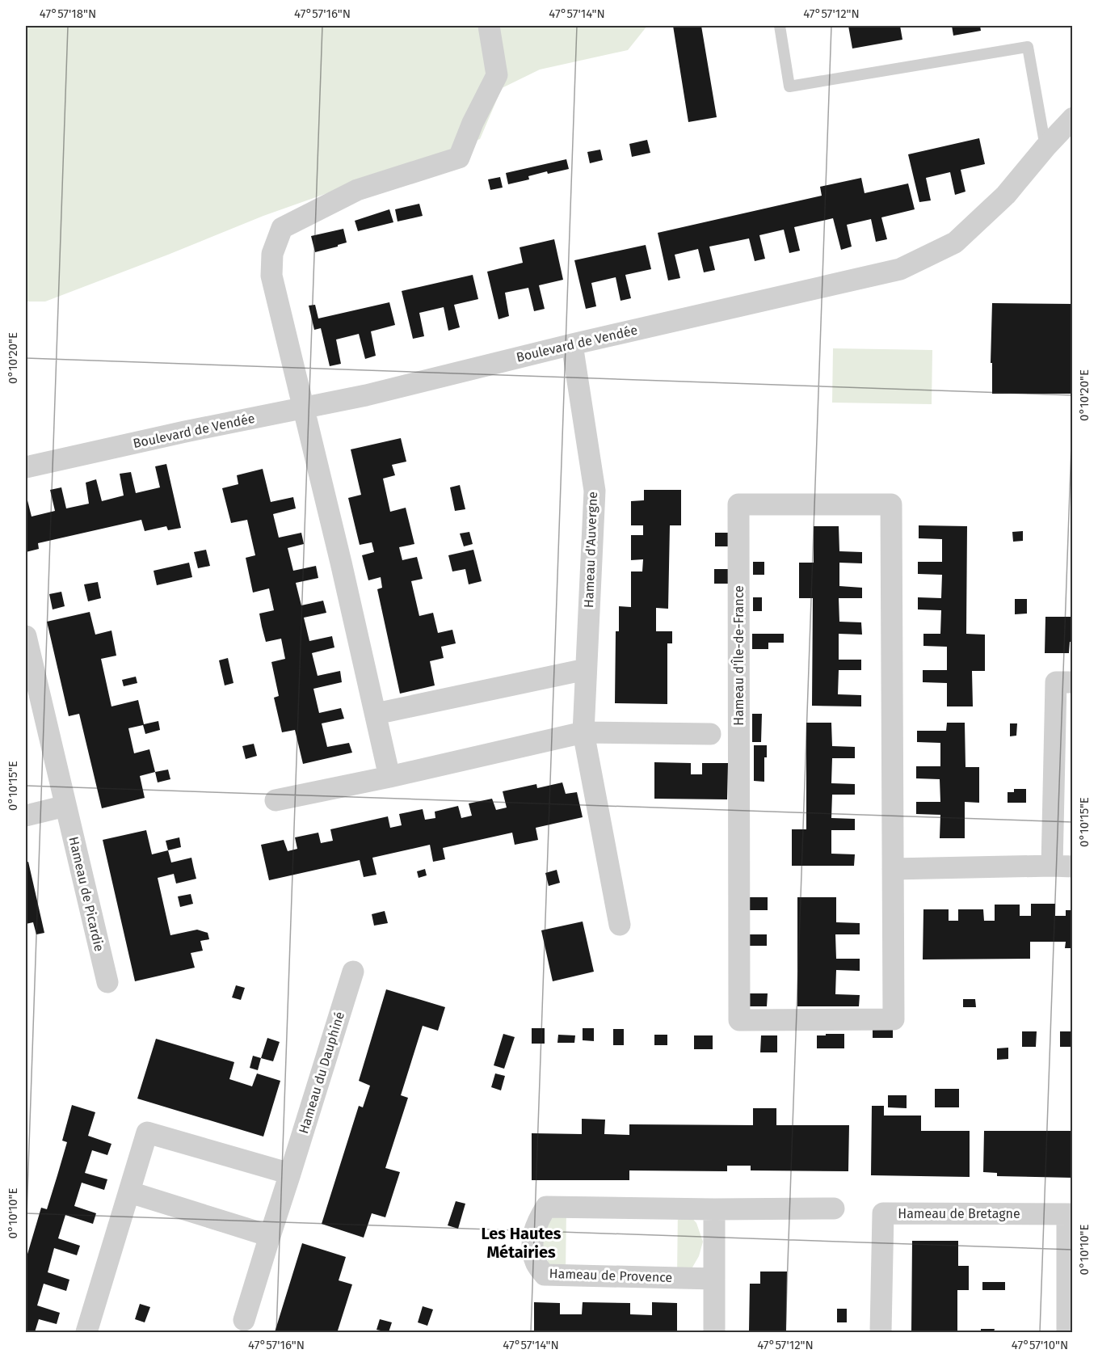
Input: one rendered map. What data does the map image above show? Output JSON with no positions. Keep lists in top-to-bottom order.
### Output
{
  "streets": {
    "street": [
      "Boulevard de Vendée",
      "Hameau d'Auvergne",
      "Hameau d'Île-de-France",
      "Hameau de Picardie",
      "Hameau du Dauphiné",
      "Hameau de Bretagne",
      "Hameau de Provence"
    ]
  },
  "crossings": [
    ["Boulevard de Vendée", "Hameau d'Auvergne"]
  ],
  "districts": ["Les Hautes Métairies"],
  "coordinates": [
    "47°57'18\"N",
    "47°57'16\"N",
    "47°57'14\"N",
    "47°57'12\"N",
    "0°10'20\"E",
    "0°10'15\"E",
    "0°10'10\"E",
    "47°57'10\"N"
  ]
}
